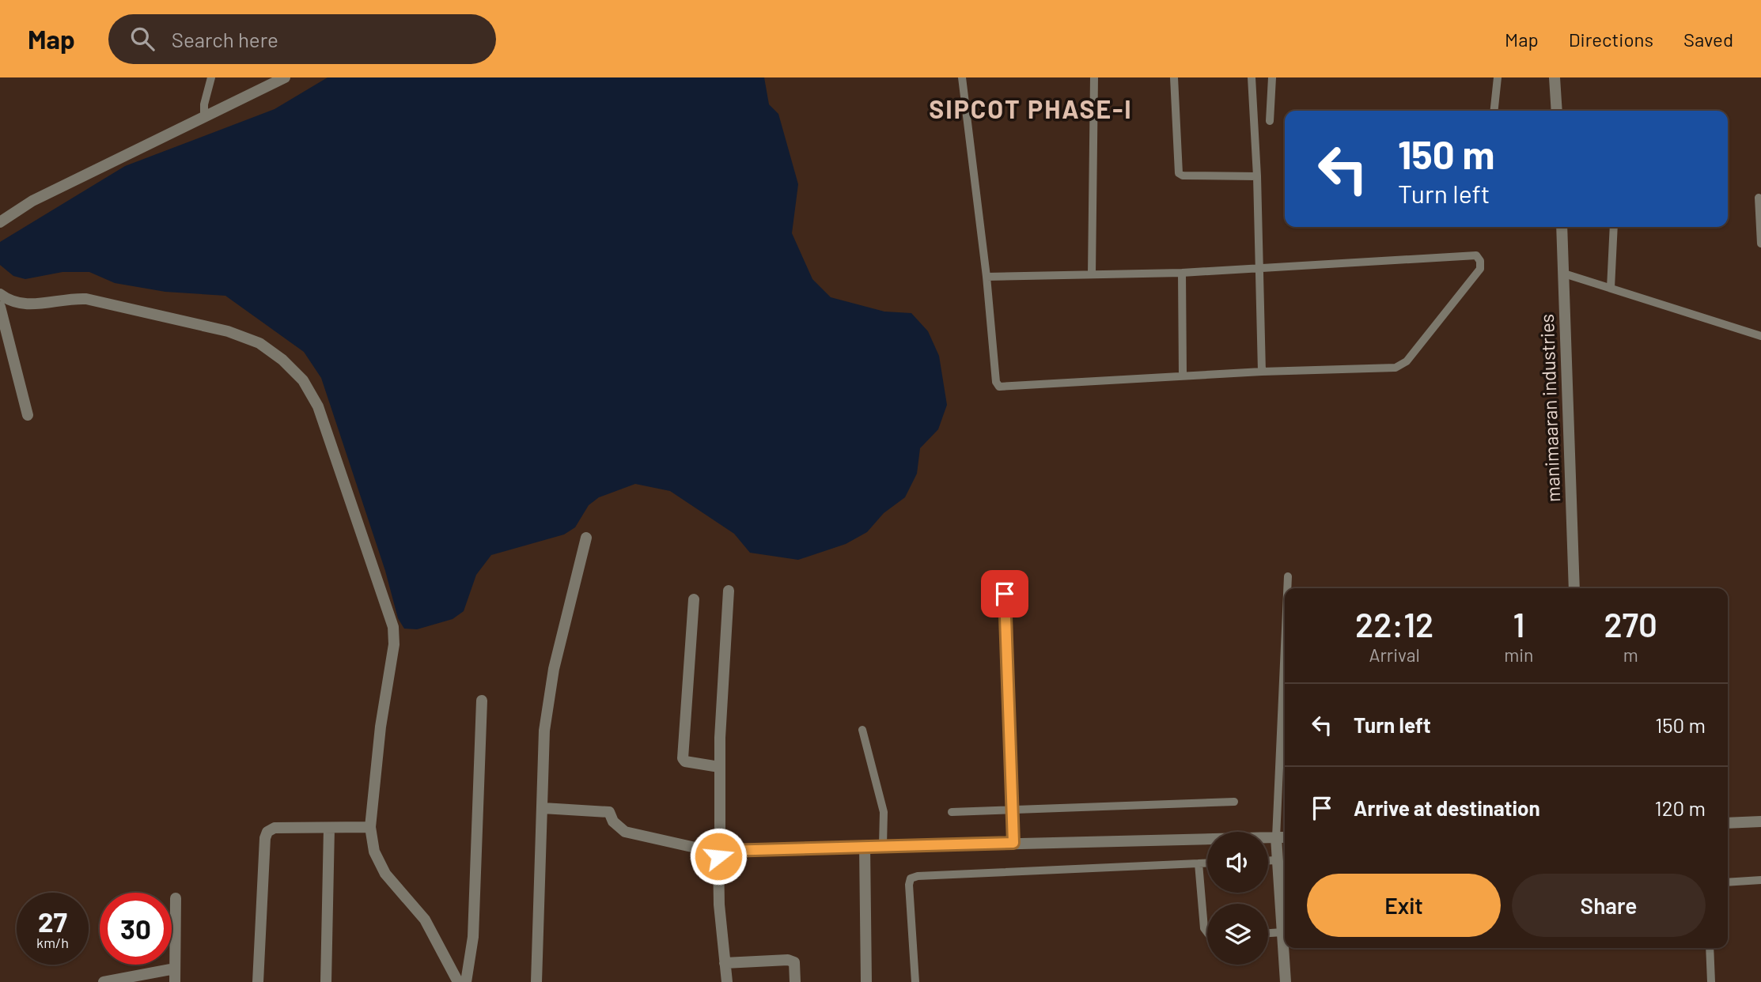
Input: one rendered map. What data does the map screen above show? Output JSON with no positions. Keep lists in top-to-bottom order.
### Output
{
  "streets": {
    "street": ["manimaaran industries"]
  },
  "districts": ["SIPCOT PHASE-I"],
  "page": {
    "header": "Map",
    "search": "Search here",
    "nav": ["Map", "Directions", "Saved"],
    "turn": ["150 m", "Turn left"],
    "eta": [
      "22:12",
      "Arrival",
      "1",
      "min",
      "270",
      "m"
    ],
    "list": [
      {
        "name": "Turn left",
        "value": "150 m"
      },
      {
        "name": "Arrive at destination",
        "value": "120 m"
      }
    ],
    "buttons": ["Exit", "Share"],
    "speed": "27 km/h",
    "limit": "30"
  }
}
